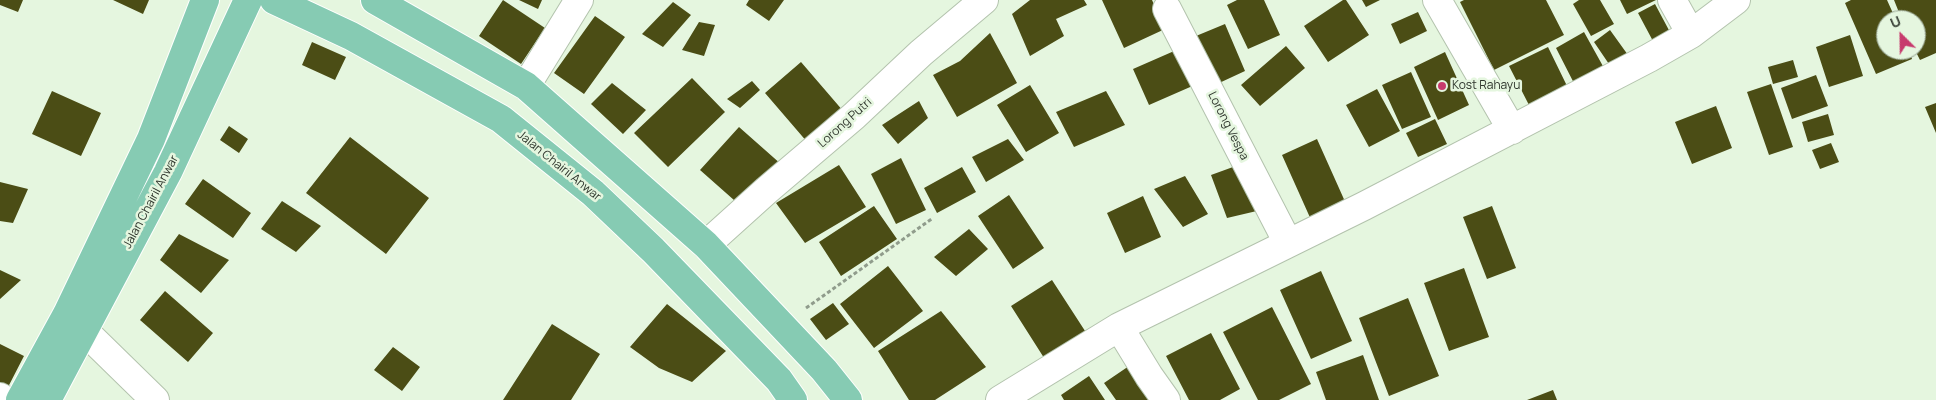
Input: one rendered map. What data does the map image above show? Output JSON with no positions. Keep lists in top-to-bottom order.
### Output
{
  "streets": {
    "main road": ["Jalan Chairil Anwar"],
    "street": ["Lorong Putri", "Lorong Vespa"]
  },
  "places": ["Kost Rahayu"],
  "north": "top left"
}
